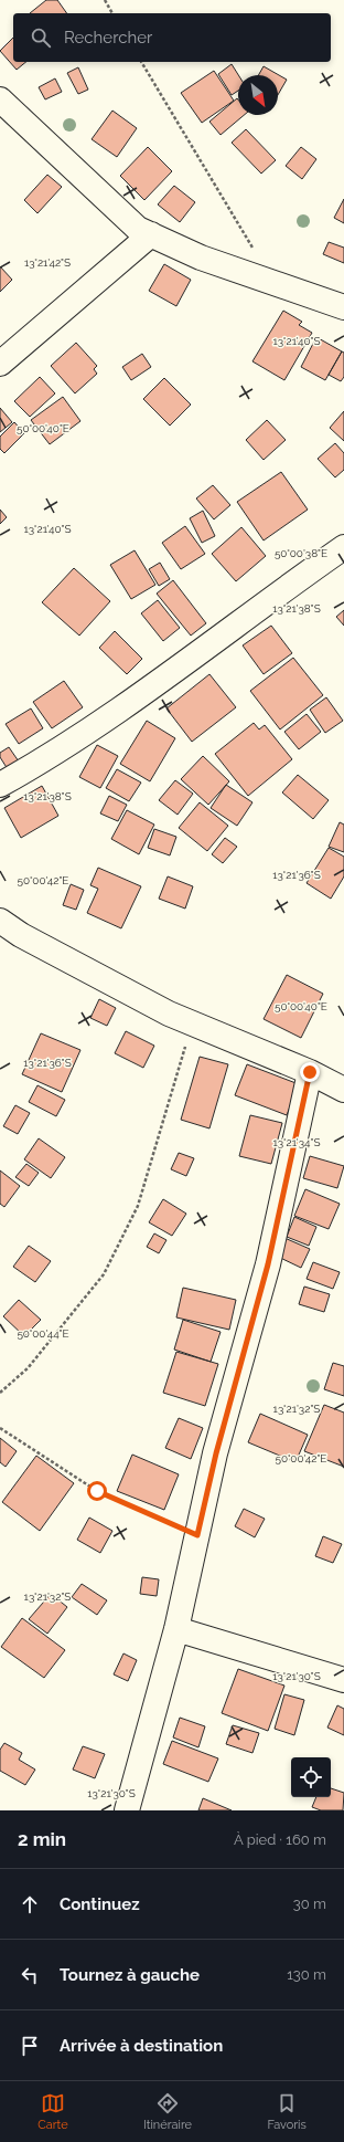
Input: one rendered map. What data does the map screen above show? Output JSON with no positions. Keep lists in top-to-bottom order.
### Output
{
  "north": "bottom right",
  "page": {
    "search": "Rechercher",
    "heading": ["2 min", "À pied · 160 m"],
    "list": [
      ["Continuez", "30 m"],
      ["Tournez à gauche", "130 m"],
      "Arrivée à destination"
    ],
    "nav": ["Carte", "Itinéraire", "Favoris"]
  },
  "coordinates": [
    "13°21'42\"S",
    "13°21'40\"S",
    "50°00'40\"E",
    "50°00'38\"E",
    "13°21'38\"S",
    "13°21'36\"S",
    "50°00'42\"E",
    "13°21'34\"S",
    "50°00'44\"E",
    "13°21'32\"S",
    "13°21'30\"S"
  ]
}
